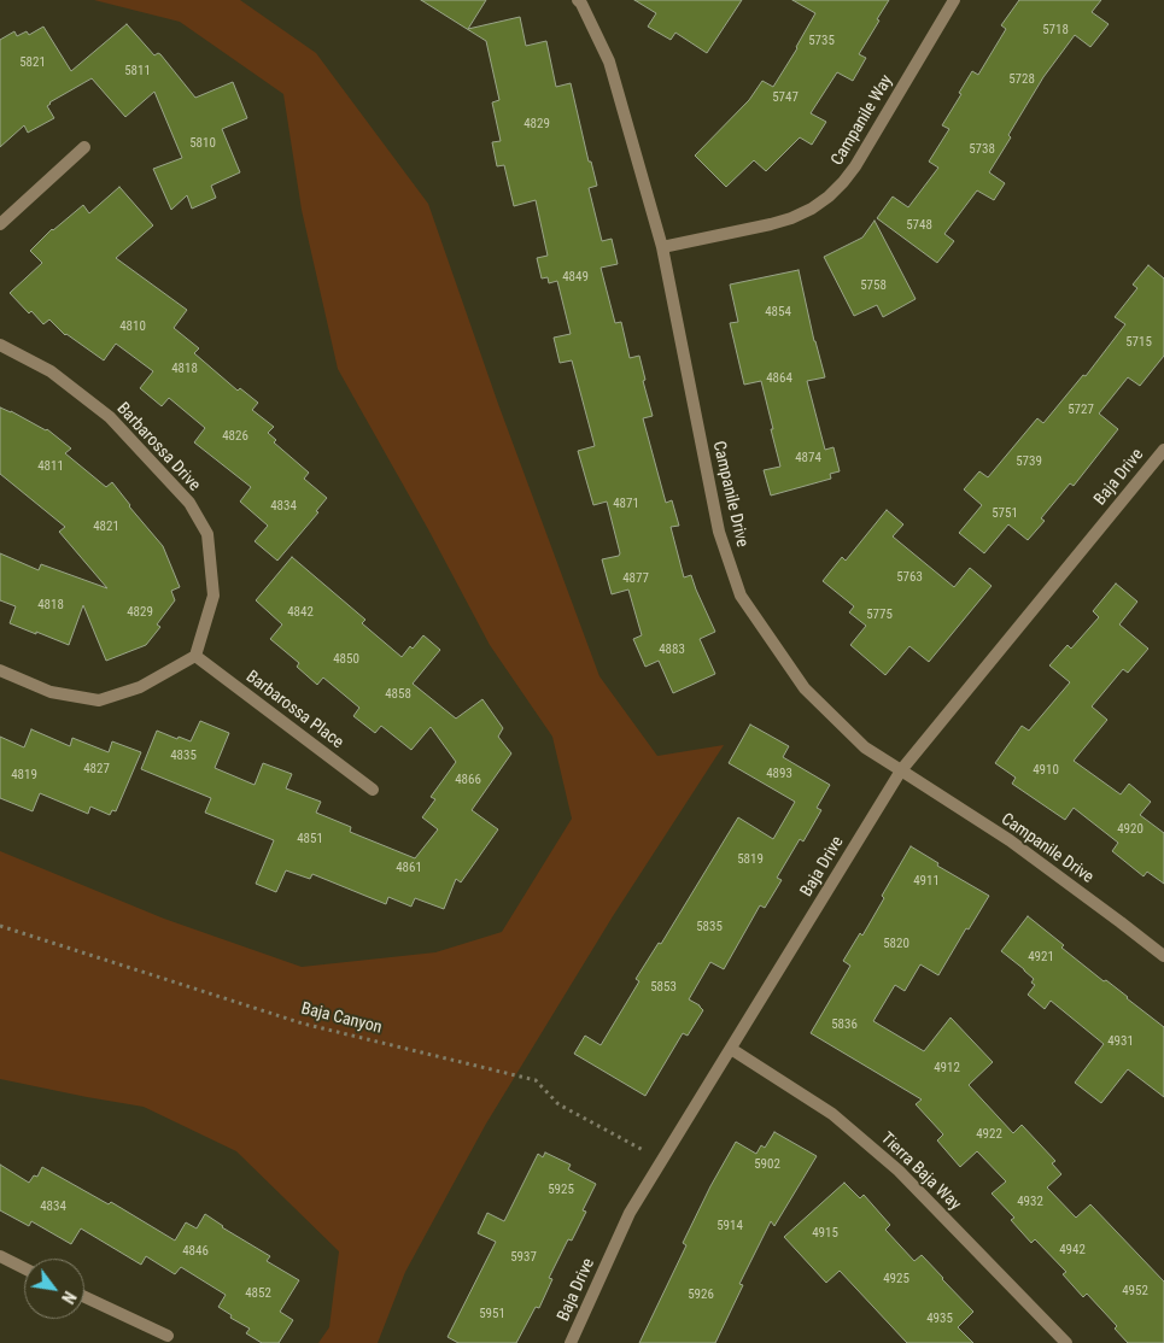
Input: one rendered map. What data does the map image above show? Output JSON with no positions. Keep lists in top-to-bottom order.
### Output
{
  "streets": {
    "street": [
      "Campanile Way",
      "Barbarossa Drive",
      "Baja Drive",
      "Campanile Drive",
      "Barbarossa Place",
      "Tierra Baja Way"
    ],
    "path": ["Baja Canyon"]
  },
  "crossings": [
    ["Campanile Way", "Campanile Drive"],
    ["Barbarossa Drive", "Barbarossa Place"],
    ["Baja Drive", "Campanile Drive"],
    ["Baja Drive", "Baja Canyon"],
    ["Baja Drive", "Tierra Baja Way"]
  ],
  "house_numbers": [
    "5718",
    "5735",
    "5821",
    "5811",
    "5728",
    "5747",
    "4829",
    "5810",
    "5738",
    "5748",
    "4849",
    "5758",
    "4854",
    "4810",
    "5715",
    "4818",
    "4864",
    "5727",
    "4826",
    "4874",
    "5739",
    "4811",
    "4871",
    "4834",
    "5751",
    "4821",
    "5763",
    "4877",
    "4818",
    "4829",
    "4842",
    "5775",
    "4883",
    "4850",
    "4858",
    "4835",
    "4827",
    "4910",
    "4893",
    "4819",
    "4866",
    "4920",
    "4851",
    "5819",
    "4861",
    "4911",
    "5835",
    "5820",
    "4921",
    "5853",
    "5836",
    "4931",
    "4912",
    "4922",
    "5902",
    "5925",
    "4932",
    "4834",
    "5914",
    "4915",
    "4942",
    "4846",
    "5937",
    "4925",
    "4952",
    "4852",
    "5926",
    "5951",
    "4935"
  ],
  "north": "bottom right"
}
